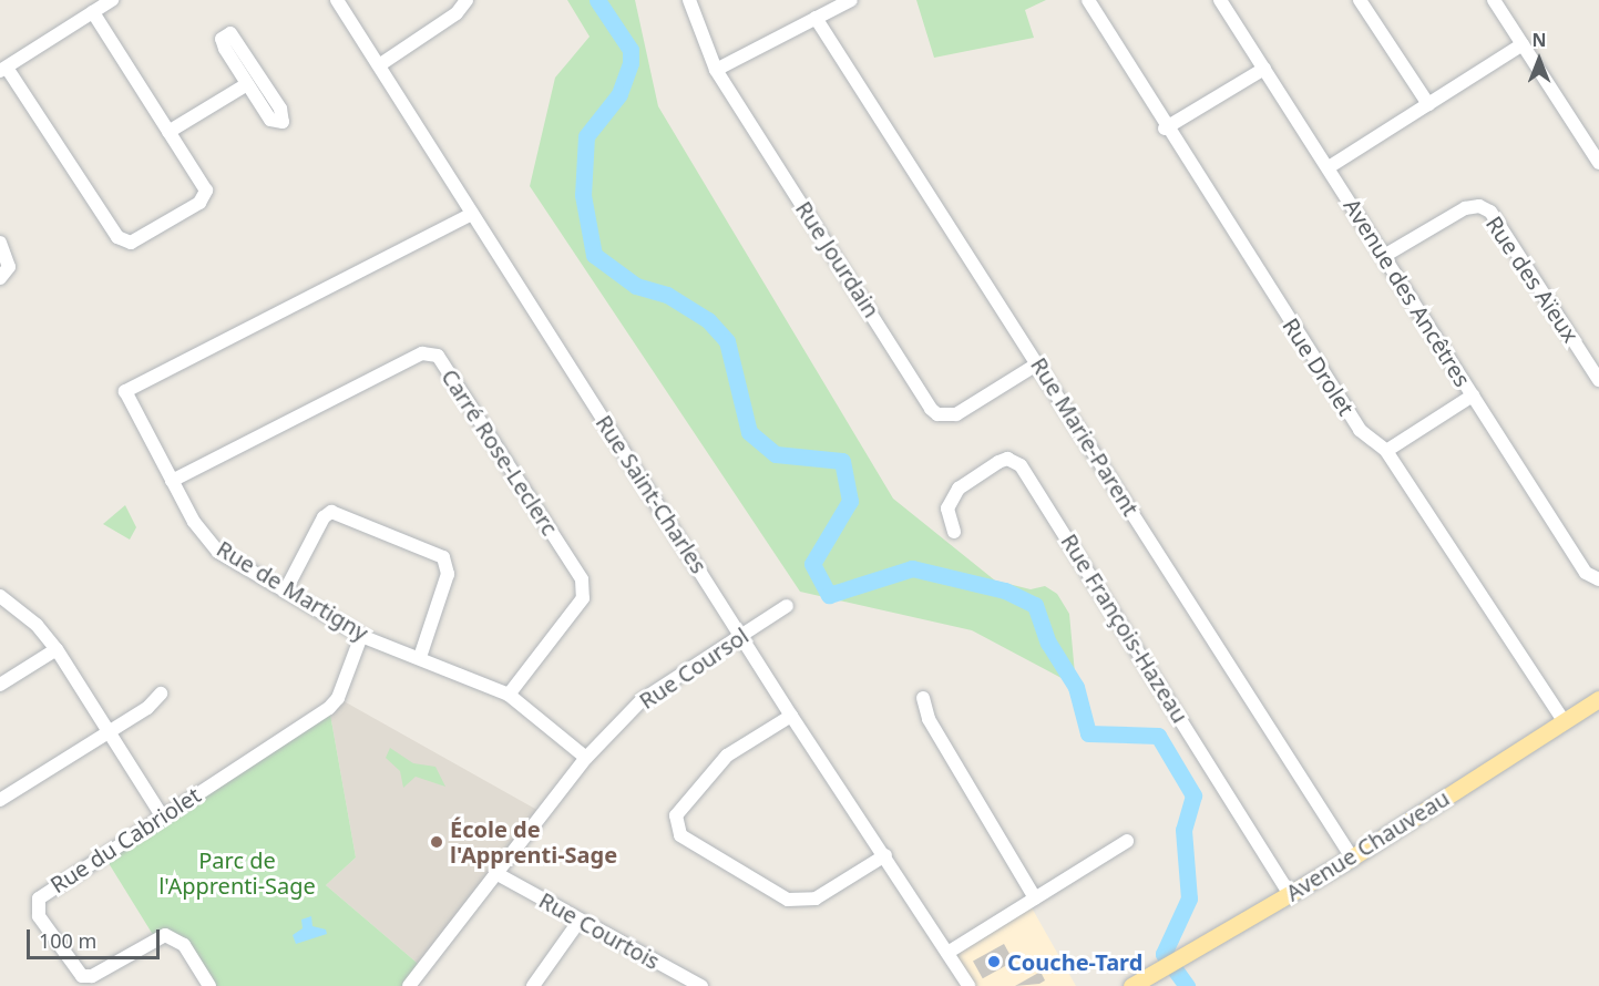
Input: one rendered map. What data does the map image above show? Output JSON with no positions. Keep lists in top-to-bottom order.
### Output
{
  "streets": {
    "main road": ["Avenue Chauveau"],
    "street": [
      "Rue Jourdain",
      "Rue des Aïeux",
      "Avenue des Ancêtres",
      "Rue Drolet",
      "Rue Marie-Parent",
      "Carré Rose-Leclerc",
      "Rue Saint-Charles",
      "Rue de Martigny",
      "Rue François-Hazeau",
      "Rue Coursol",
      "Rue du Cabriolet",
      "Rue Courtois"
    ]
  },
  "crossings": [
    ["Rue Jourdain", "Rue Marie-Parent"],
    ["Rue des Aïeux", "Avenue des Ancêtres"],
    ["Rue Drolet", "Avenue Chauveau"],
    ["Rue Marie-Parent", "Avenue Chauveau"],
    ["Carré Rose-Leclerc", "Rue de Martigny"],
    ["Rue Saint-Charles", "Rue de Martigny"],
    ["Rue Saint-Charles", "Rue Coursol"],
    ["Rue de Martigny", "Rue Coursol"],
    ["Rue de Martigny", "Rue du Cabriolet"],
    ["Rue François-Hazeau", "Avenue Chauveau"],
    ["Rue Coursol", "Rue Courtois"]
  ],
  "parks": ["Parc de l'Apprenti-Sage"],
  "places": ["École de l'Apprenti-Sage", "Couche-Tard"],
  "scale_bar": "100 m",
  "north": "top"
}
